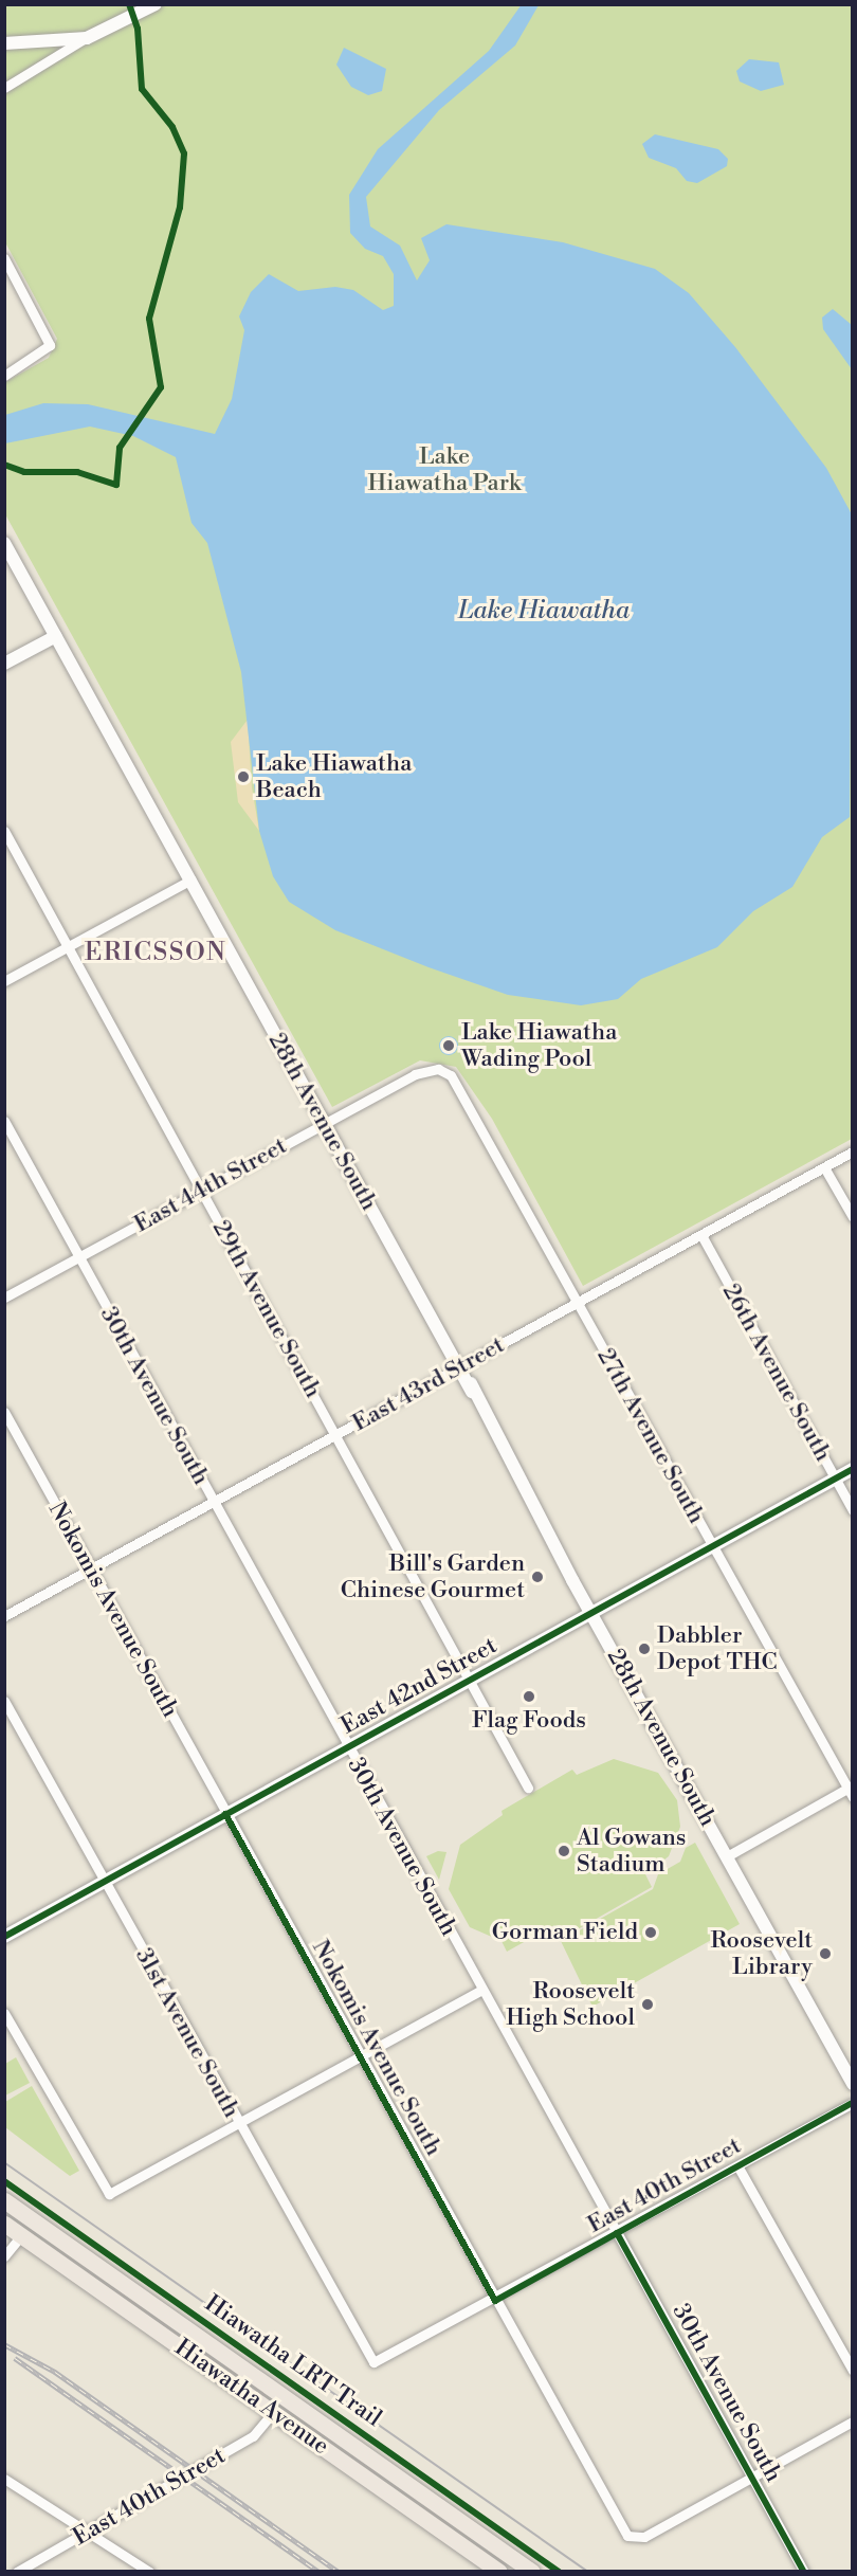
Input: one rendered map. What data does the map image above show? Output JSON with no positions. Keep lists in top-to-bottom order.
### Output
{
  "streets": {
    "highway": ["Hiawatha Avenue"],
    "street": [
      "28th Avenue South",
      "East 44th Street",
      "29th Avenue South",
      "26th Avenue South",
      "East 43rd Street",
      "30th Avenue South",
      "27th Avenue South",
      "Nokomis Avenue South",
      "East 42nd Street",
      "31st Avenue South",
      "East 40th Street"
    ],
    "cycle path": ["Hiawatha LRT Trail"]
  },
  "crossings": [
    ["28th Avenue South", "East 44th Street"],
    ["28th Avenue South", "East 43rd Street"],
    ["28th Avenue South", "East 42nd Street"],
    ["East 44th Street", "29th Avenue South"],
    ["East 44th Street", "30th Avenue South"],
    ["East 44th Street", "27th Avenue South"],
    ["29th Avenue South", "East 43rd Street"],
    ["29th Avenue South", "East 42nd Street"],
    ["26th Avenue South", "East 43rd Street"],
    ["26th Avenue South", "East 42nd Street"],
    ["East 43rd Street", "30th Avenue South"],
    ["East 43rd Street", "27th Avenue South"],
    ["East 43rd Street", "Nokomis Avenue South"],
    ["30th Avenue South", "Nokomis Avenue South"],
    ["30th Avenue South", "East 42nd Street"],
    ["30th Avenue South", "East 40th Street"],
    ["27th Avenue South", "East 42nd Street"],
    ["Nokomis Avenue South", "East 42nd Street"],
    ["Nokomis Avenue South", "East 40th Street"],
    ["East 42nd Street", "31st Avenue South"],
    ["31st Avenue South", "East 40th Street"],
    ["East 40th Street", "Hiawatha Avenue"]
  ],
  "districts": ["ERICSSON"],
  "water": ["Lake Hiawatha"],
  "parks": ["Lake Hiawatha Park"],
  "places": [
    "Lake Hiawatha Beach",
    "Lake Hiawatha Wading Pool",
    "Bill's Garden Chinese Gourmet",
    "Dabbler Depot THC",
    "Flag Foods",
    "Al Gowans Stadium",
    "Gorman Field",
    "Roosevelt Library",
    "Roosevelt High School"
  ]
}
